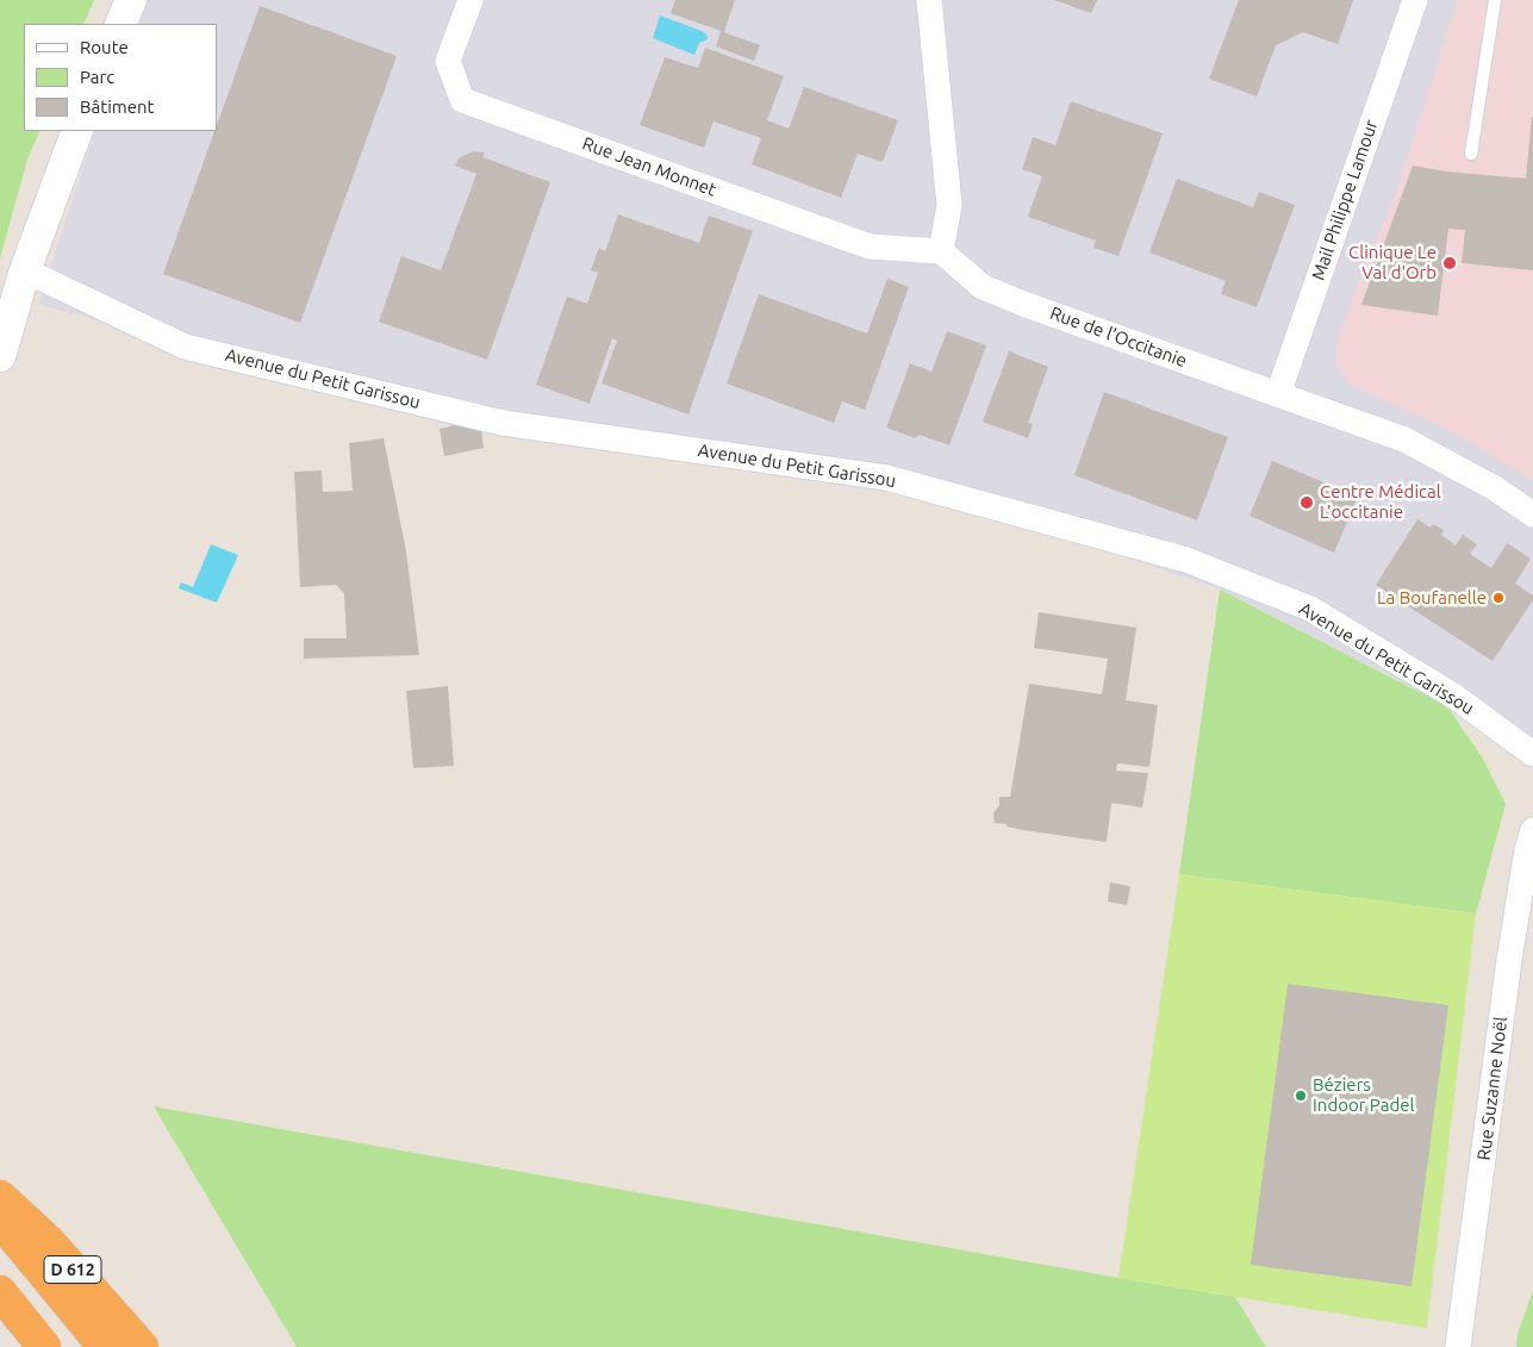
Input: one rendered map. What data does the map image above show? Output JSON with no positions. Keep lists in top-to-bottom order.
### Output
{
  "streets": {
    "highway": ["D 612"],
    "street": [
      "Rue Jean Monnet",
      "Mail Philippe Lamour",
      "Rue de l'Occitanie",
      "Avenue du Petit Garissou",
      "Rue Suzanne Noël"
    ]
  },
  "crossings": [
    ["Rue Jean Monnet", "Rue de l'Occitanie"],
    ["Mail Philippe Lamour", "Rue de l'Occitanie"]
  ],
  "places": [
    "Clinique Le Val d'Orb",
    "Centre Médical L'occitanie",
    "La Boufanelle",
    "Béziers Indoor Padel"
  ],
  "legend": ["Route", "Parc", "Bâtiment"]
}
